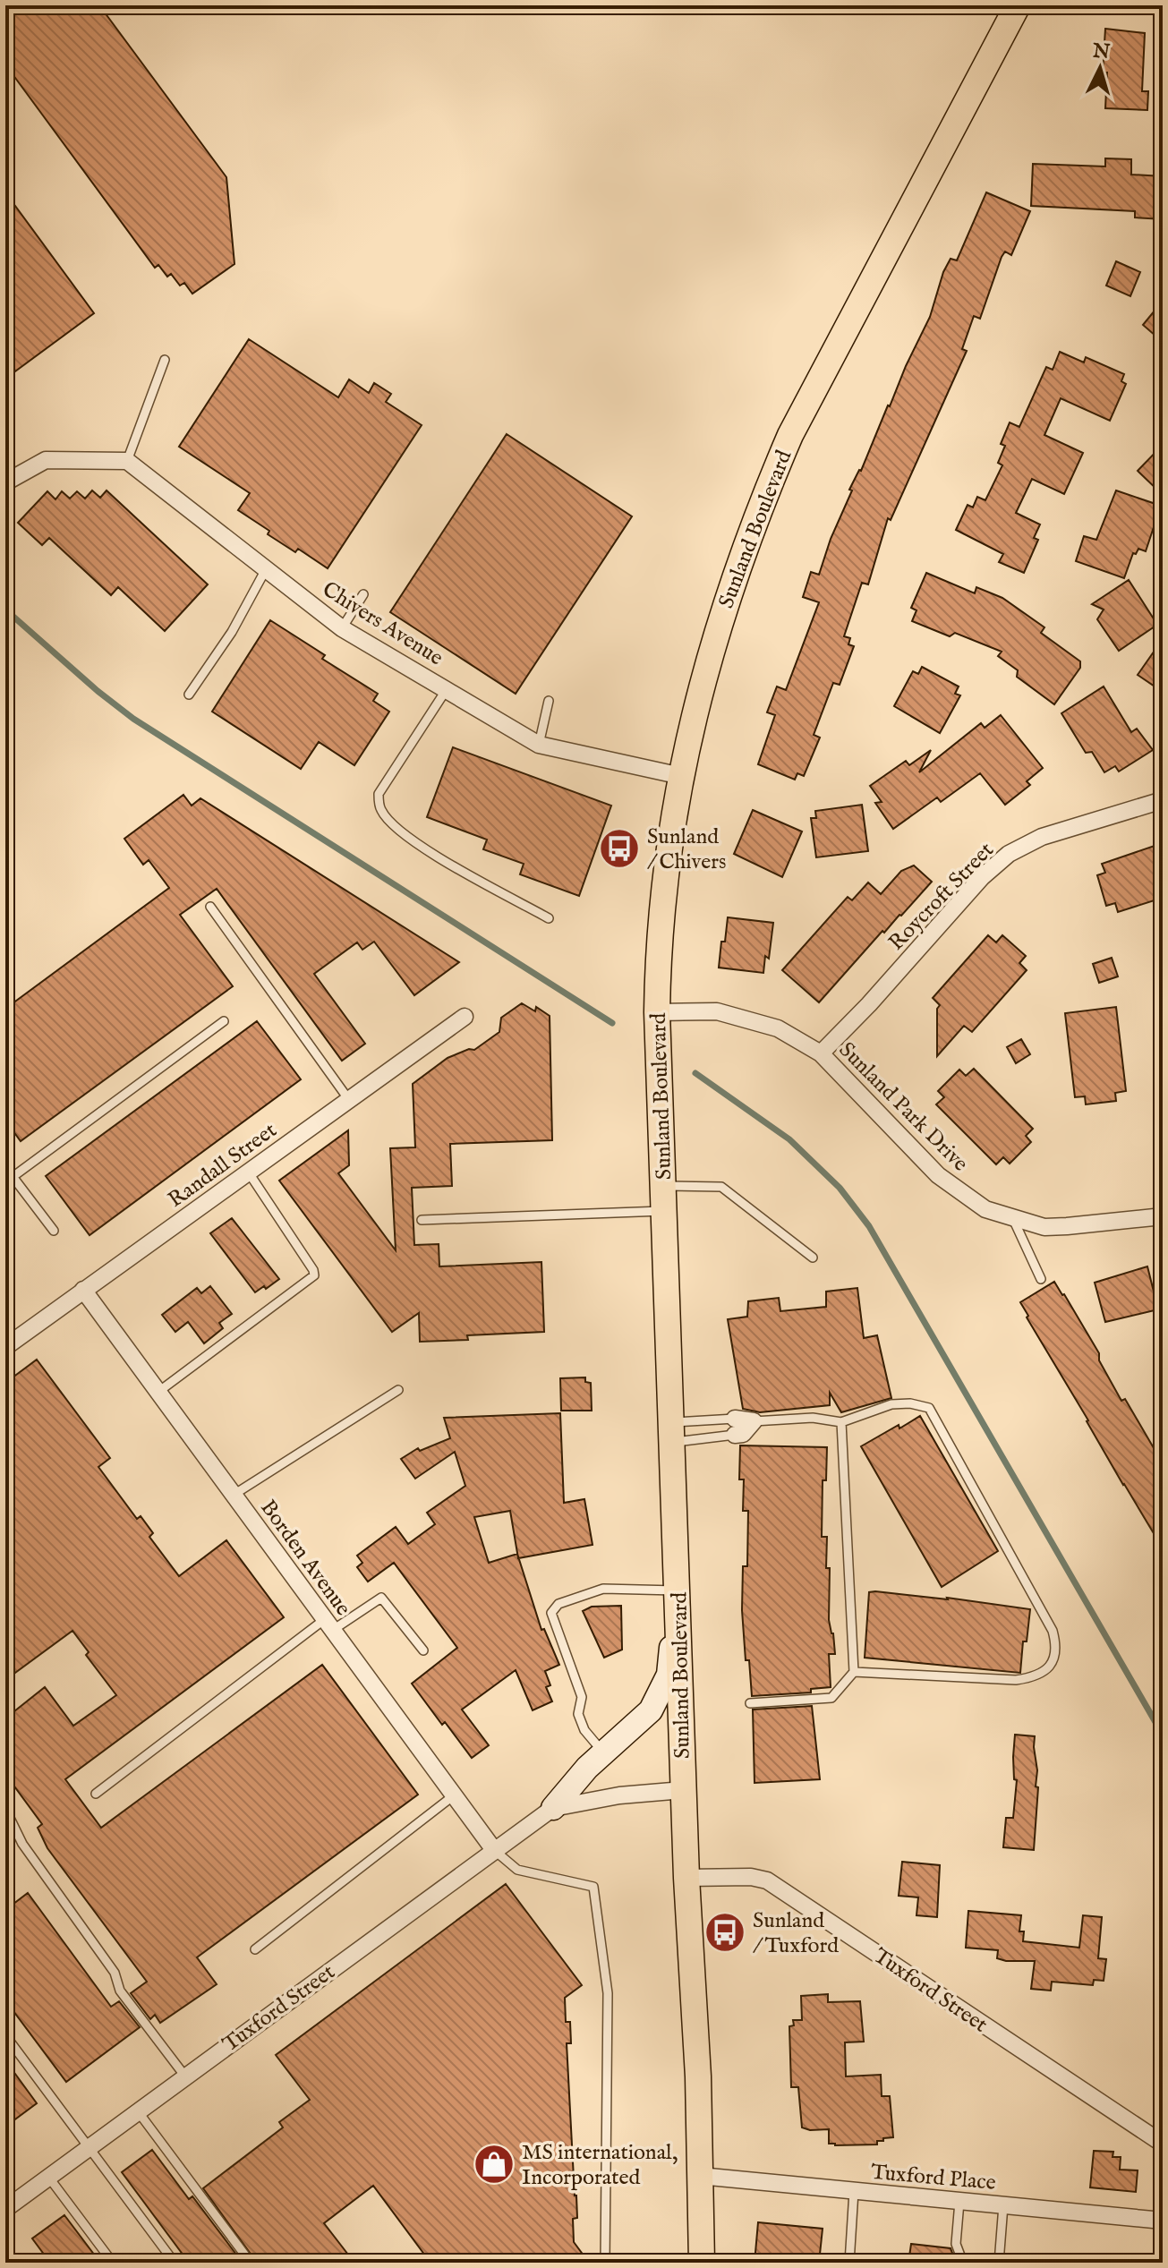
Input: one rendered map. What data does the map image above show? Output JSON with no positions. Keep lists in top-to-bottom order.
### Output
{
  "streets": {
    "main road": ["Sunland Boulevard"],
    "street": [
      "Chivers Avenue",
      "Roycroft Street",
      "Sunland Park Drive",
      "Randall Street",
      "Borden Avenue",
      "Tuxford Street",
      "Tuxford Place"
    ]
  },
  "crossings": [
    ["Sunland Boulevard", "Chivers Avenue"],
    ["Sunland Boulevard", "Sunland Park Drive"],
    ["Sunland Boulevard", "Tuxford Street"],
    ["Sunland Boulevard", "Tuxford Place"],
    ["Roycroft Street", "Sunland Park Drive"],
    ["Randall Street", "Borden Avenue"],
    ["Borden Avenue", "Tuxford Street"]
  ],
  "places": {
    "bus stop": ["Sunland / Chivers", "Sunland / Tuxford"],
    "shop": ["MS international, Incorporated"]
  },
  "north": "top"
}
